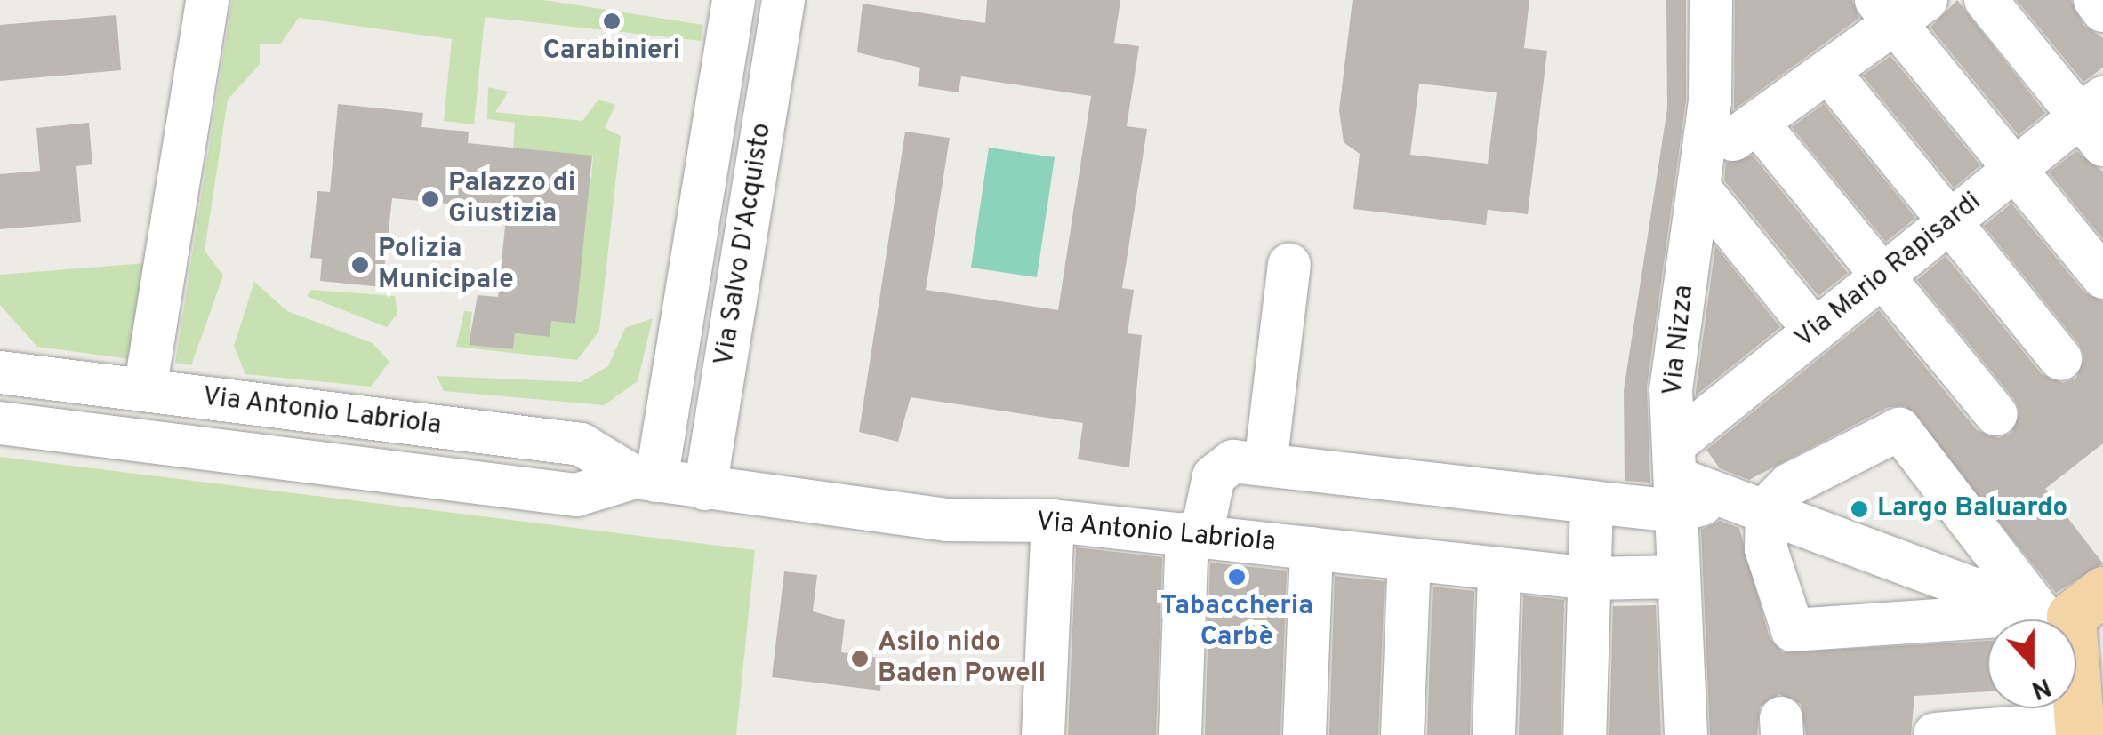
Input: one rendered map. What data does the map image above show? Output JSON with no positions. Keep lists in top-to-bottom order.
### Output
{
  "streets": {
    "street": [
      "Via Salvo D'Acquisto",
      "Via Mario Rapisardi",
      "Via Nizza",
      "Via Antonio Labriola"
    ]
  },
  "crossings": [
    ["Via Salvo D'Acquisto", "Via Antonio Labriola"],
    ["Via Mario Rapisardi", "Via Nizza"],
    ["Via Nizza", "Via Antonio Labriola"]
  ],
  "places": [
    "Carabinieri",
    "Palazzo di Giustizia",
    "Polizia Municipale",
    "Largo Baluardo",
    "Tabaccheria Carbè",
    "Asilo nido Baden Powell"
  ],
  "north": "bottom"
}
